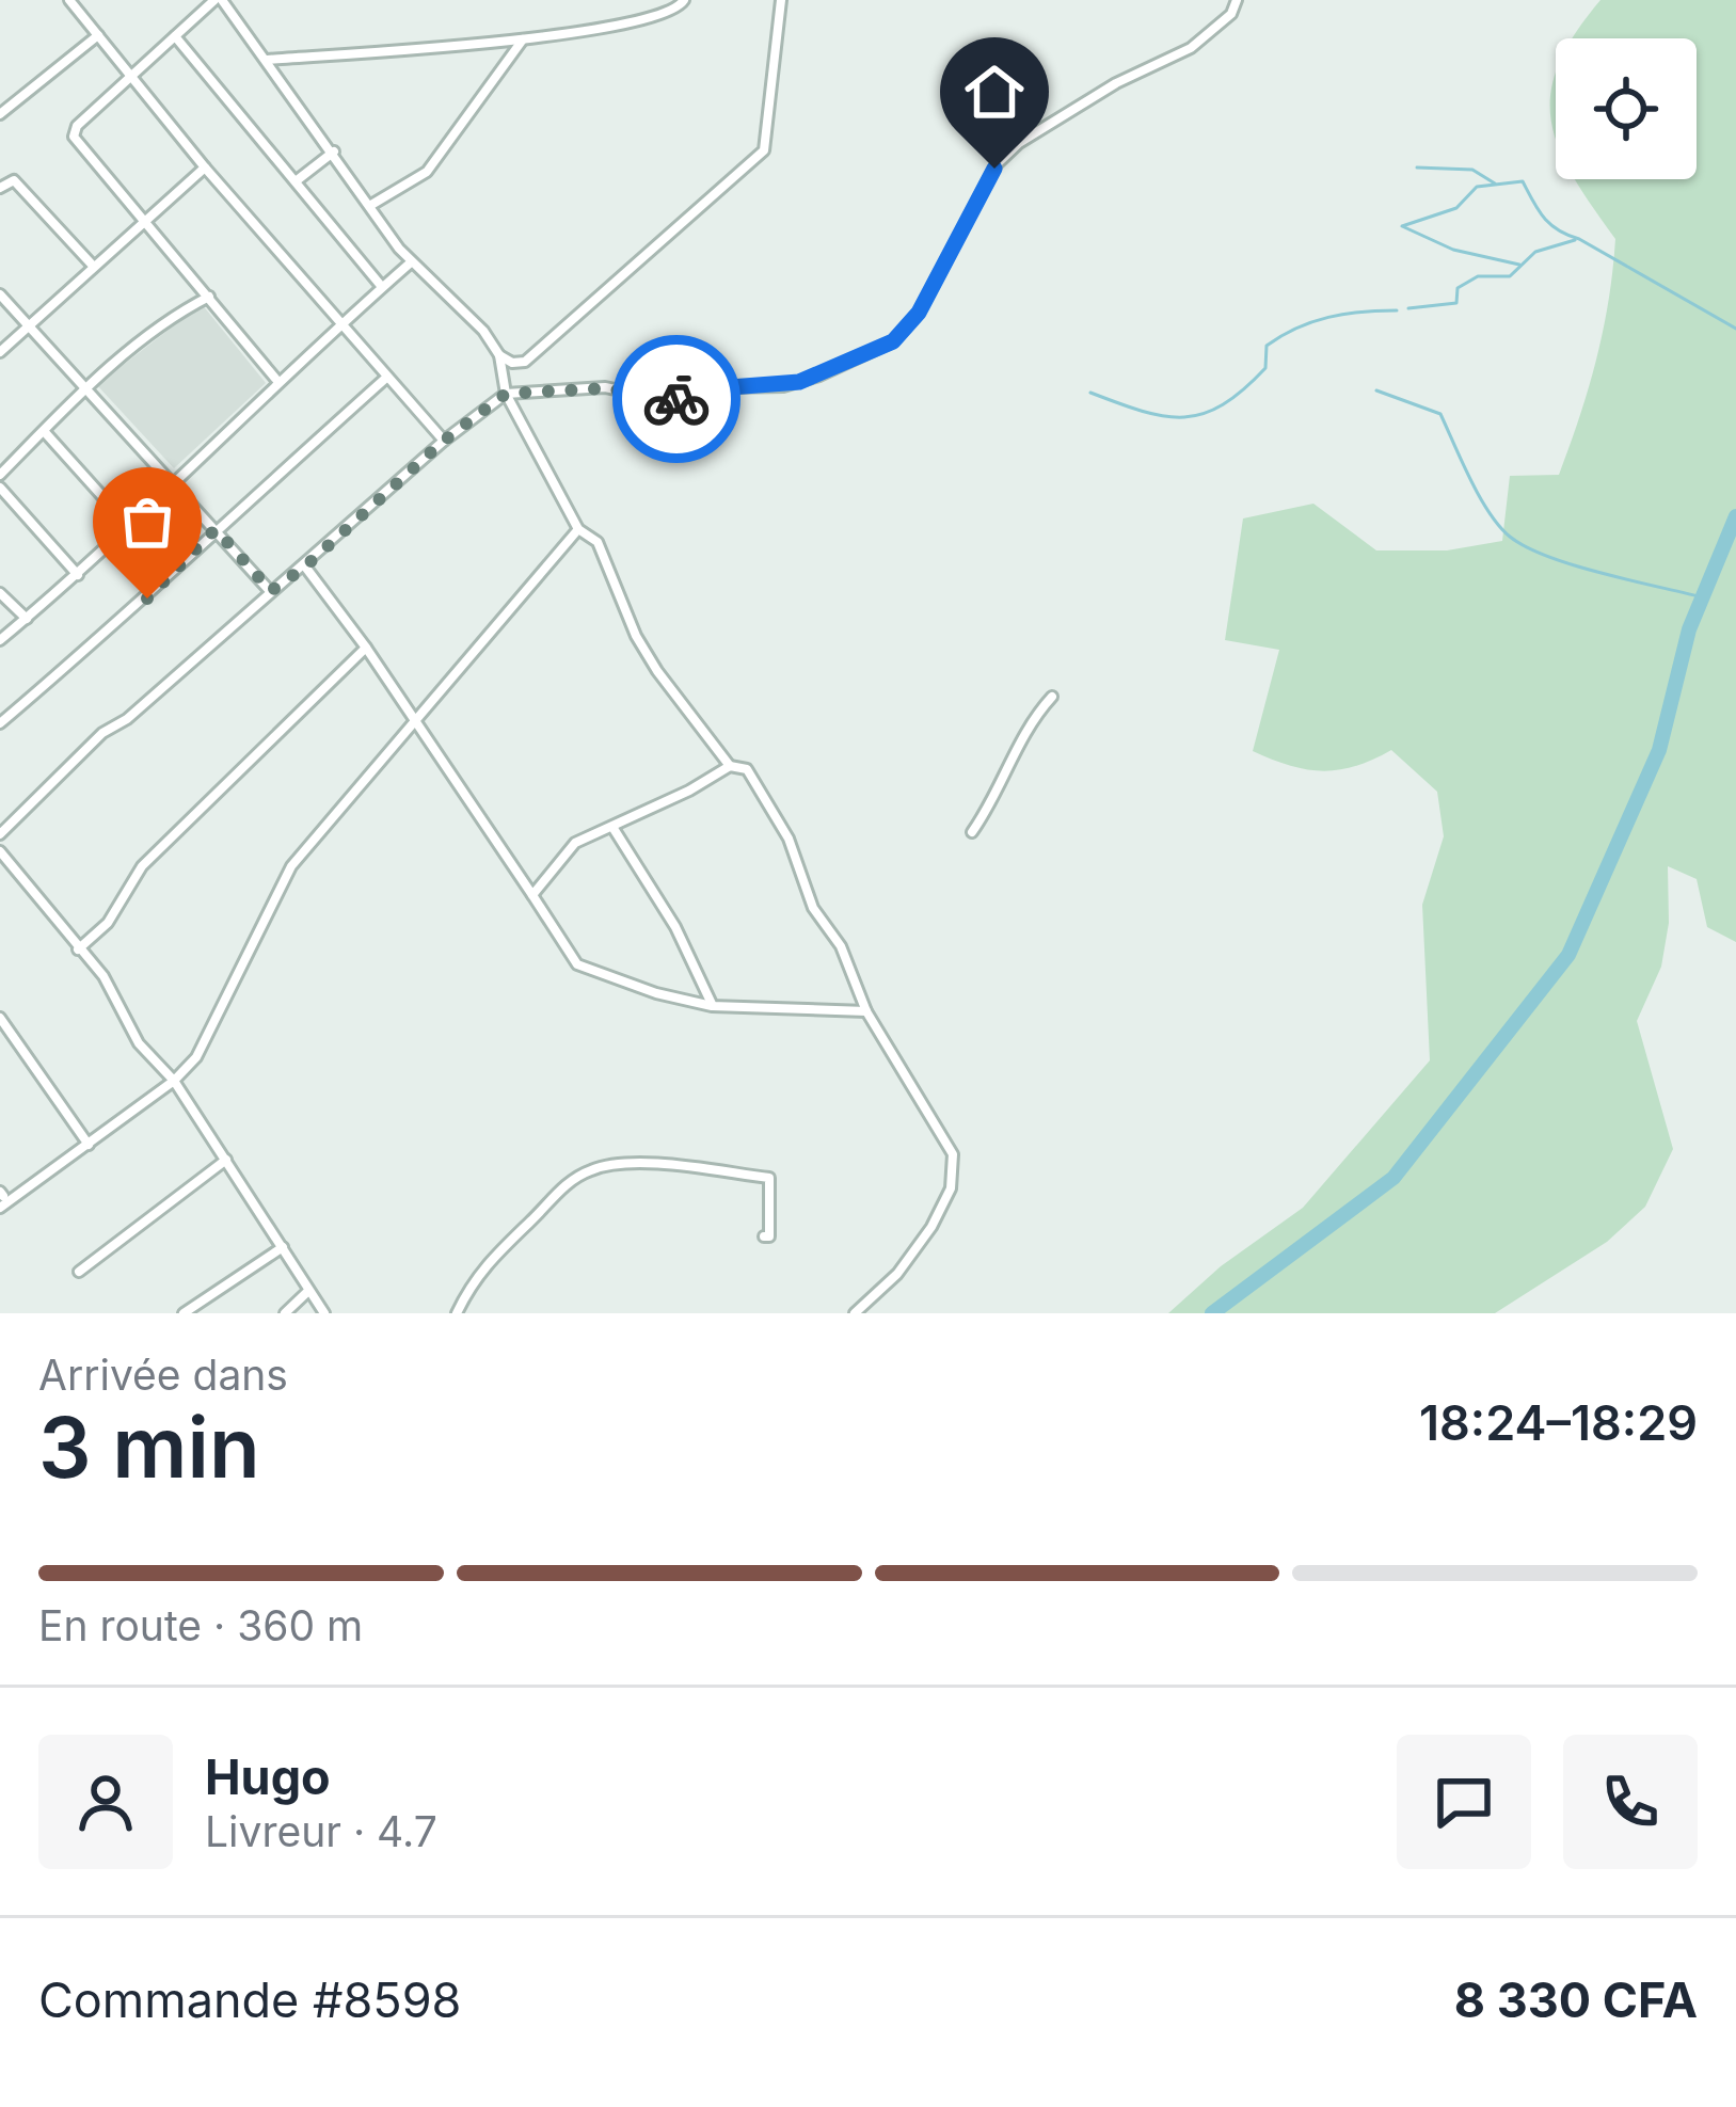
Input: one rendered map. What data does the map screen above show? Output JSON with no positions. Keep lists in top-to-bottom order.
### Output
{
  "page": {
    "heading": ["3 min", "Arrivée dans", "18:24–18:29"],
    "panel": [
      "Hugo",
      "Livreur · 4.7",
      "Commande #8598",
      "8 330 CFA"
    ],
    "bar": "En route · 360 m"
  }
}
